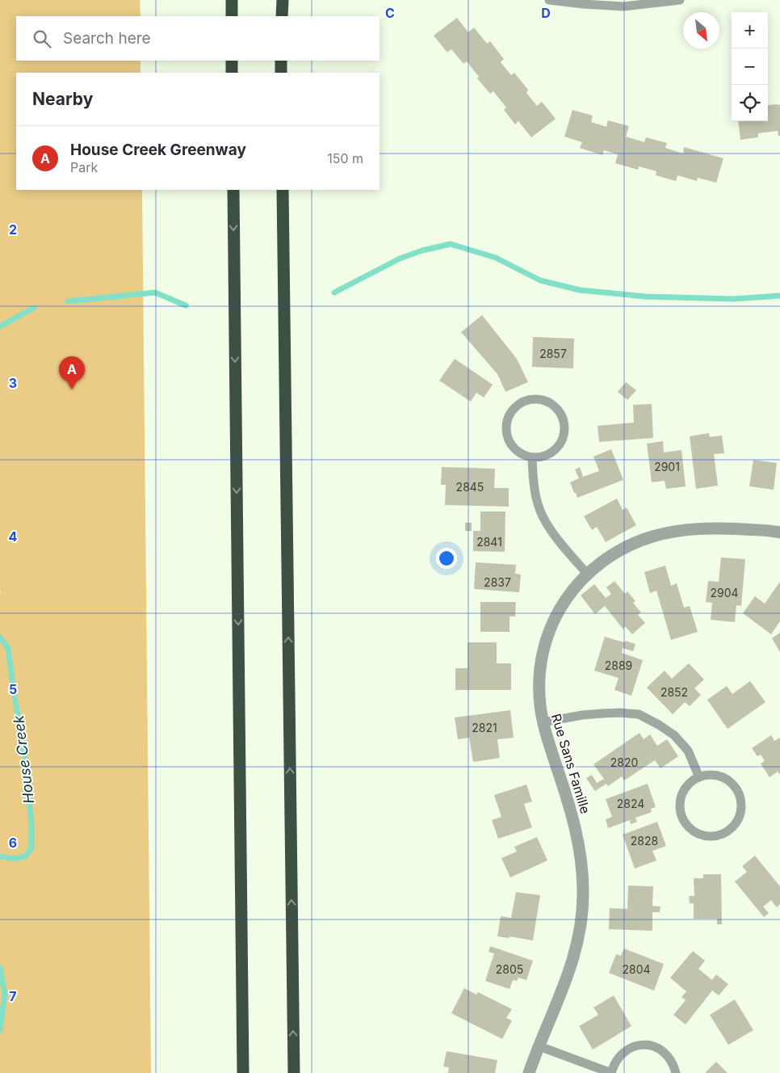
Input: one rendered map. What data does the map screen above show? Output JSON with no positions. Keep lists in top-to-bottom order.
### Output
{
  "streets": {
    "street": ["Rue Sans Famille"]
  },
  "water": ["House Creek"],
  "house_numbers": [
    "2857",
    "2901",
    "2845",
    "2841",
    "2837",
    "2904",
    "2889",
    "2852",
    "2821",
    "2820",
    "2824",
    "2828",
    "2805",
    "2804"
  ],
  "north": "bottom right",
  "page": {
    "map_buttons": ["+", "−"],
    "search": "Search here",
    "heading": "Nearby",
    "list": [
      {
        "mark": "A",
        "name": "House Creek Greenway",
        "note": "Park",
        "value": "150 m"
      }
    ],
    "pins": "A"
  },
  "grid": {
    "columns": ["C", "D"],
    "rows": [
      "2",
      "3",
      "4",
      "5",
      "6",
      "7"
    ]
  }
}
